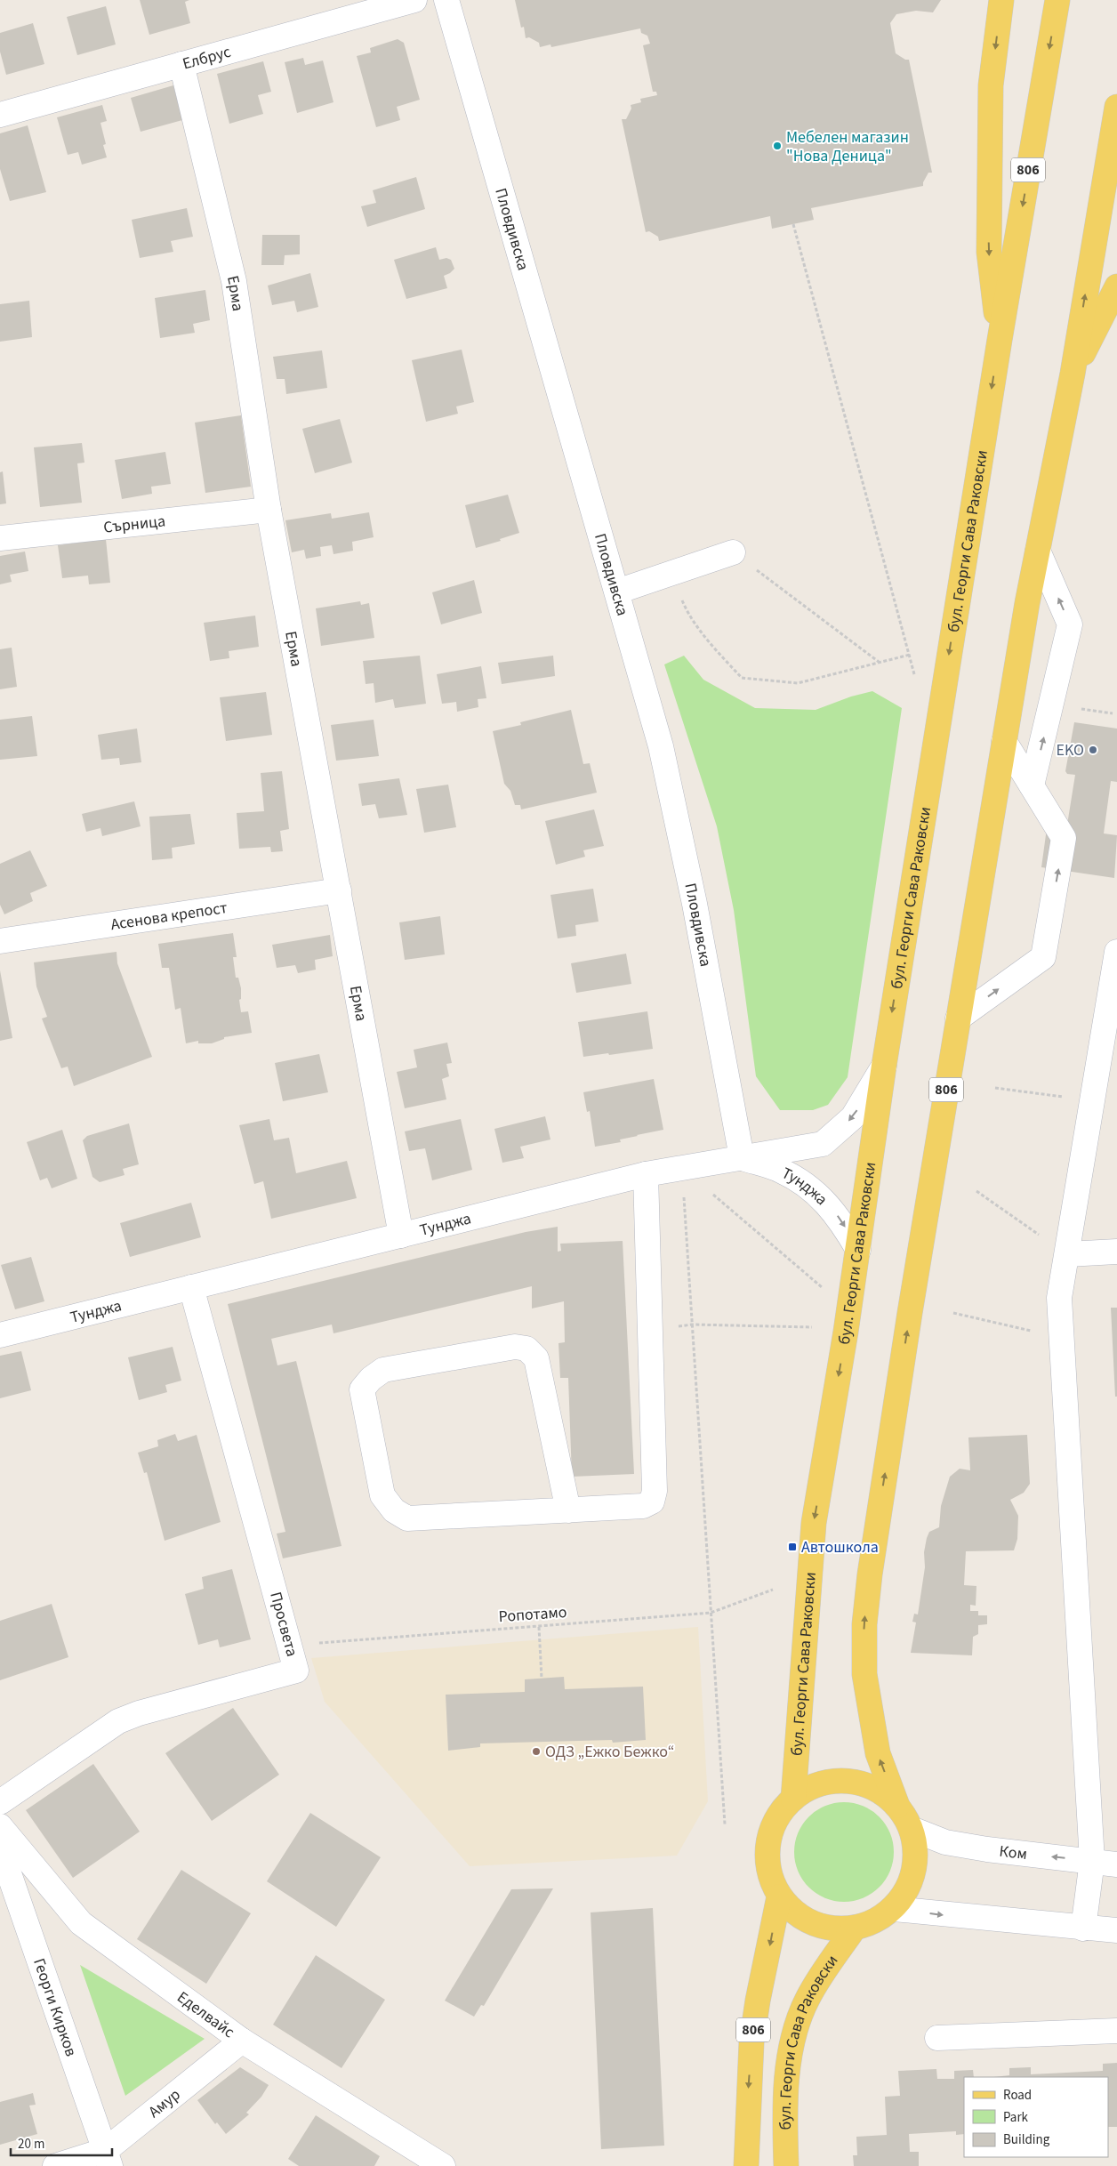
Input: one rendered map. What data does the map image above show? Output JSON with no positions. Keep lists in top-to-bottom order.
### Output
{
  "streets": {
    "main road": ["806", "бул. Георги Сава Раковски"],
    "street": [
      "Елбрус",
      "Пловдивска",
      "Ерма",
      "Сърница",
      "Асенова крепост",
      "Тунджа",
      "Просвета",
      "Ком",
      "Георги Кирков",
      "Еделвайс",
      "Амур"
    ],
    "path": ["Ропотамо"]
  },
  "crossings": [
    ["Елбрус", "Ерма"],
    ["806", "бул. Георги Сава Раковски"],
    ["806", "Ком"],
    ["Пловдивска", "Тунджа"],
    ["Ерма", "Сърница"],
    ["Ерма", "Асенова крепост"],
    ["Ерма", "Тунджа"],
    ["бул. Георги Сава Раковски", "Тунджа"],
    ["бул. Георги Сава Раковски", "Ком"],
    ["Тунджа", "Просвета"],
    ["Ропотамо", "Просвета"],
    ["Георги Кирков", "Амур"],
    ["Еделвайс", "Амур"]
  ],
  "places": {
    "other": ["Мебелен магазин \"Нова Деница\"", "EKO", "ОДЗ „Ежко Бежко“"],
    "transit": ["Автошкола"]
  },
  "legend": ["Road", "Park", "Building"],
  "scale_bar": "20 m"
}
